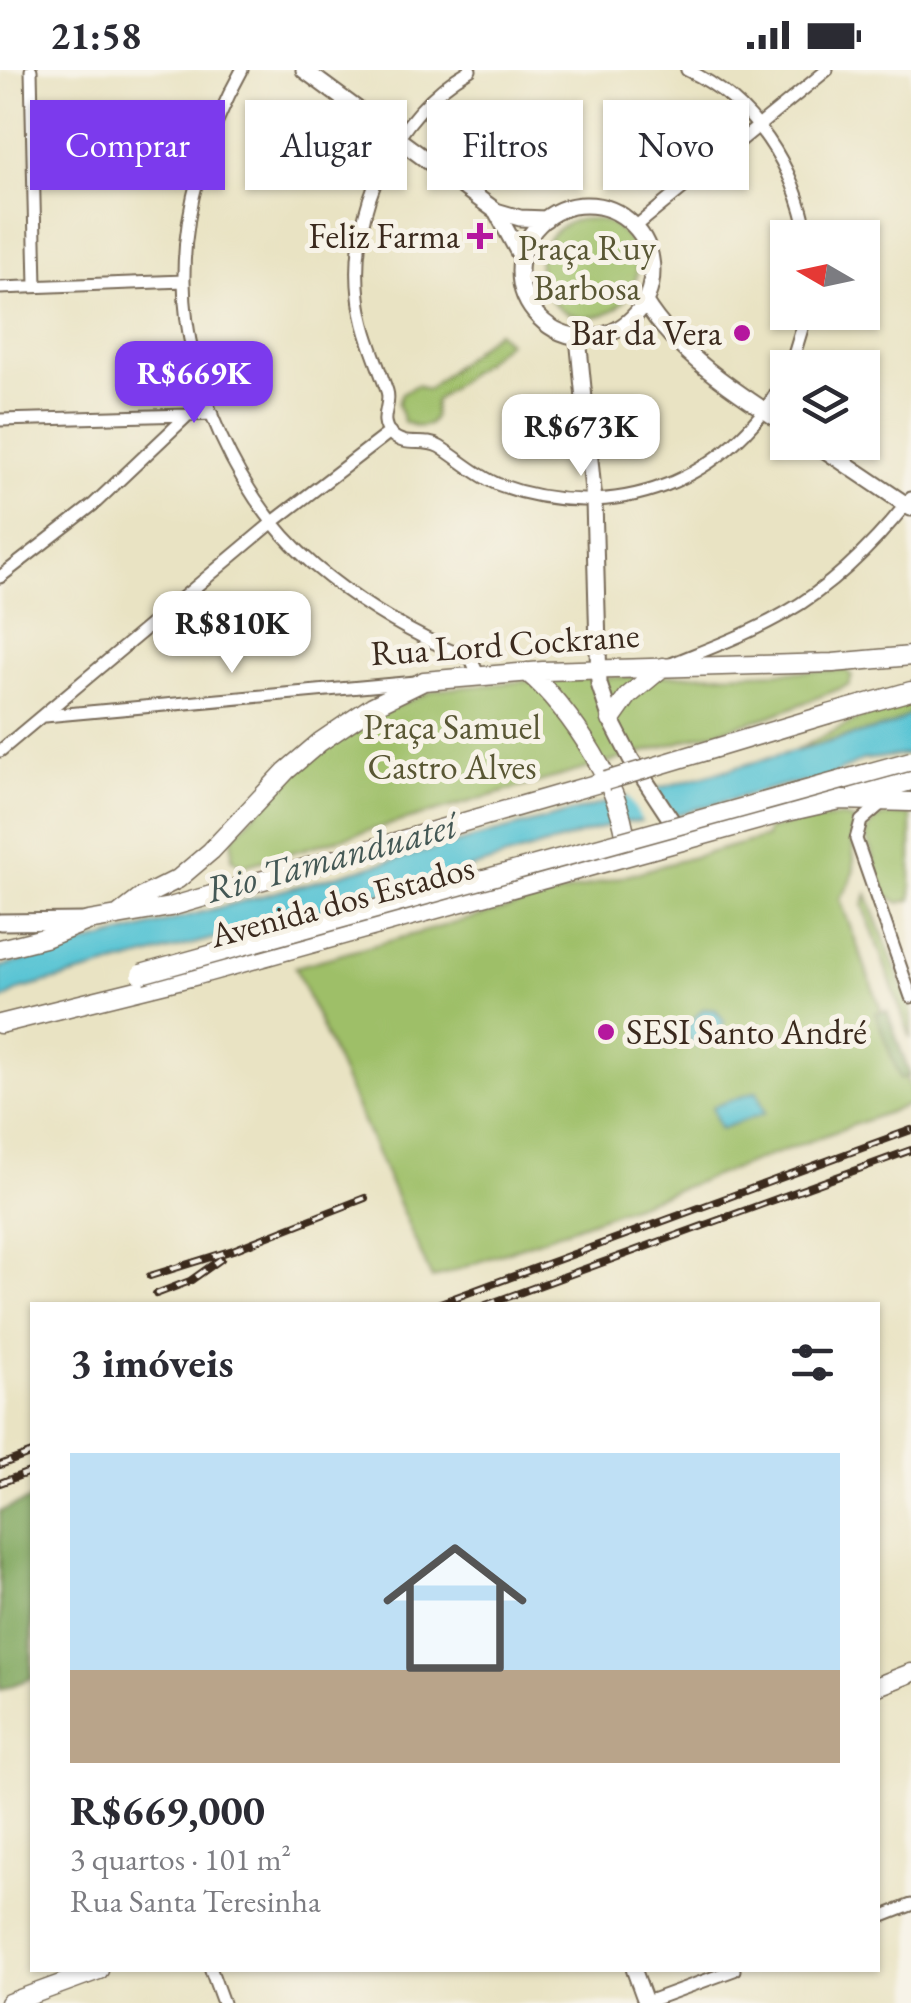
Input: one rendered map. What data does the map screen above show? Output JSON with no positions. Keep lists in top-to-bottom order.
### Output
{
  "streets": {
    "main road": ["Rua Lord Cockrane", "Avenida dos Estados"]
  },
  "water": ["Rio Tamanduateí"],
  "parks": ["Praça Ruy Barbosa", "Praça Samuel Castro Alves"],
  "places": {
    "health": ["Feliz Farma"],
    "other": ["Bar da Vera", "SESI Santo André"]
  },
  "north": "left",
  "page": {
    "status": "21:58",
    "chip": [
      "Comprar",
      "Alugar",
      "Filtros",
      "Novo"
    ],
    "price": ["R$669K", "R$673K", "R$810K"],
    "heading": "3 imóveis",
    "list": [
      {
        "name": "R$669,000",
        "note": "3 quartos · 101 m² · Rua Santa Teresinha"
      }
    ]
  }
}
